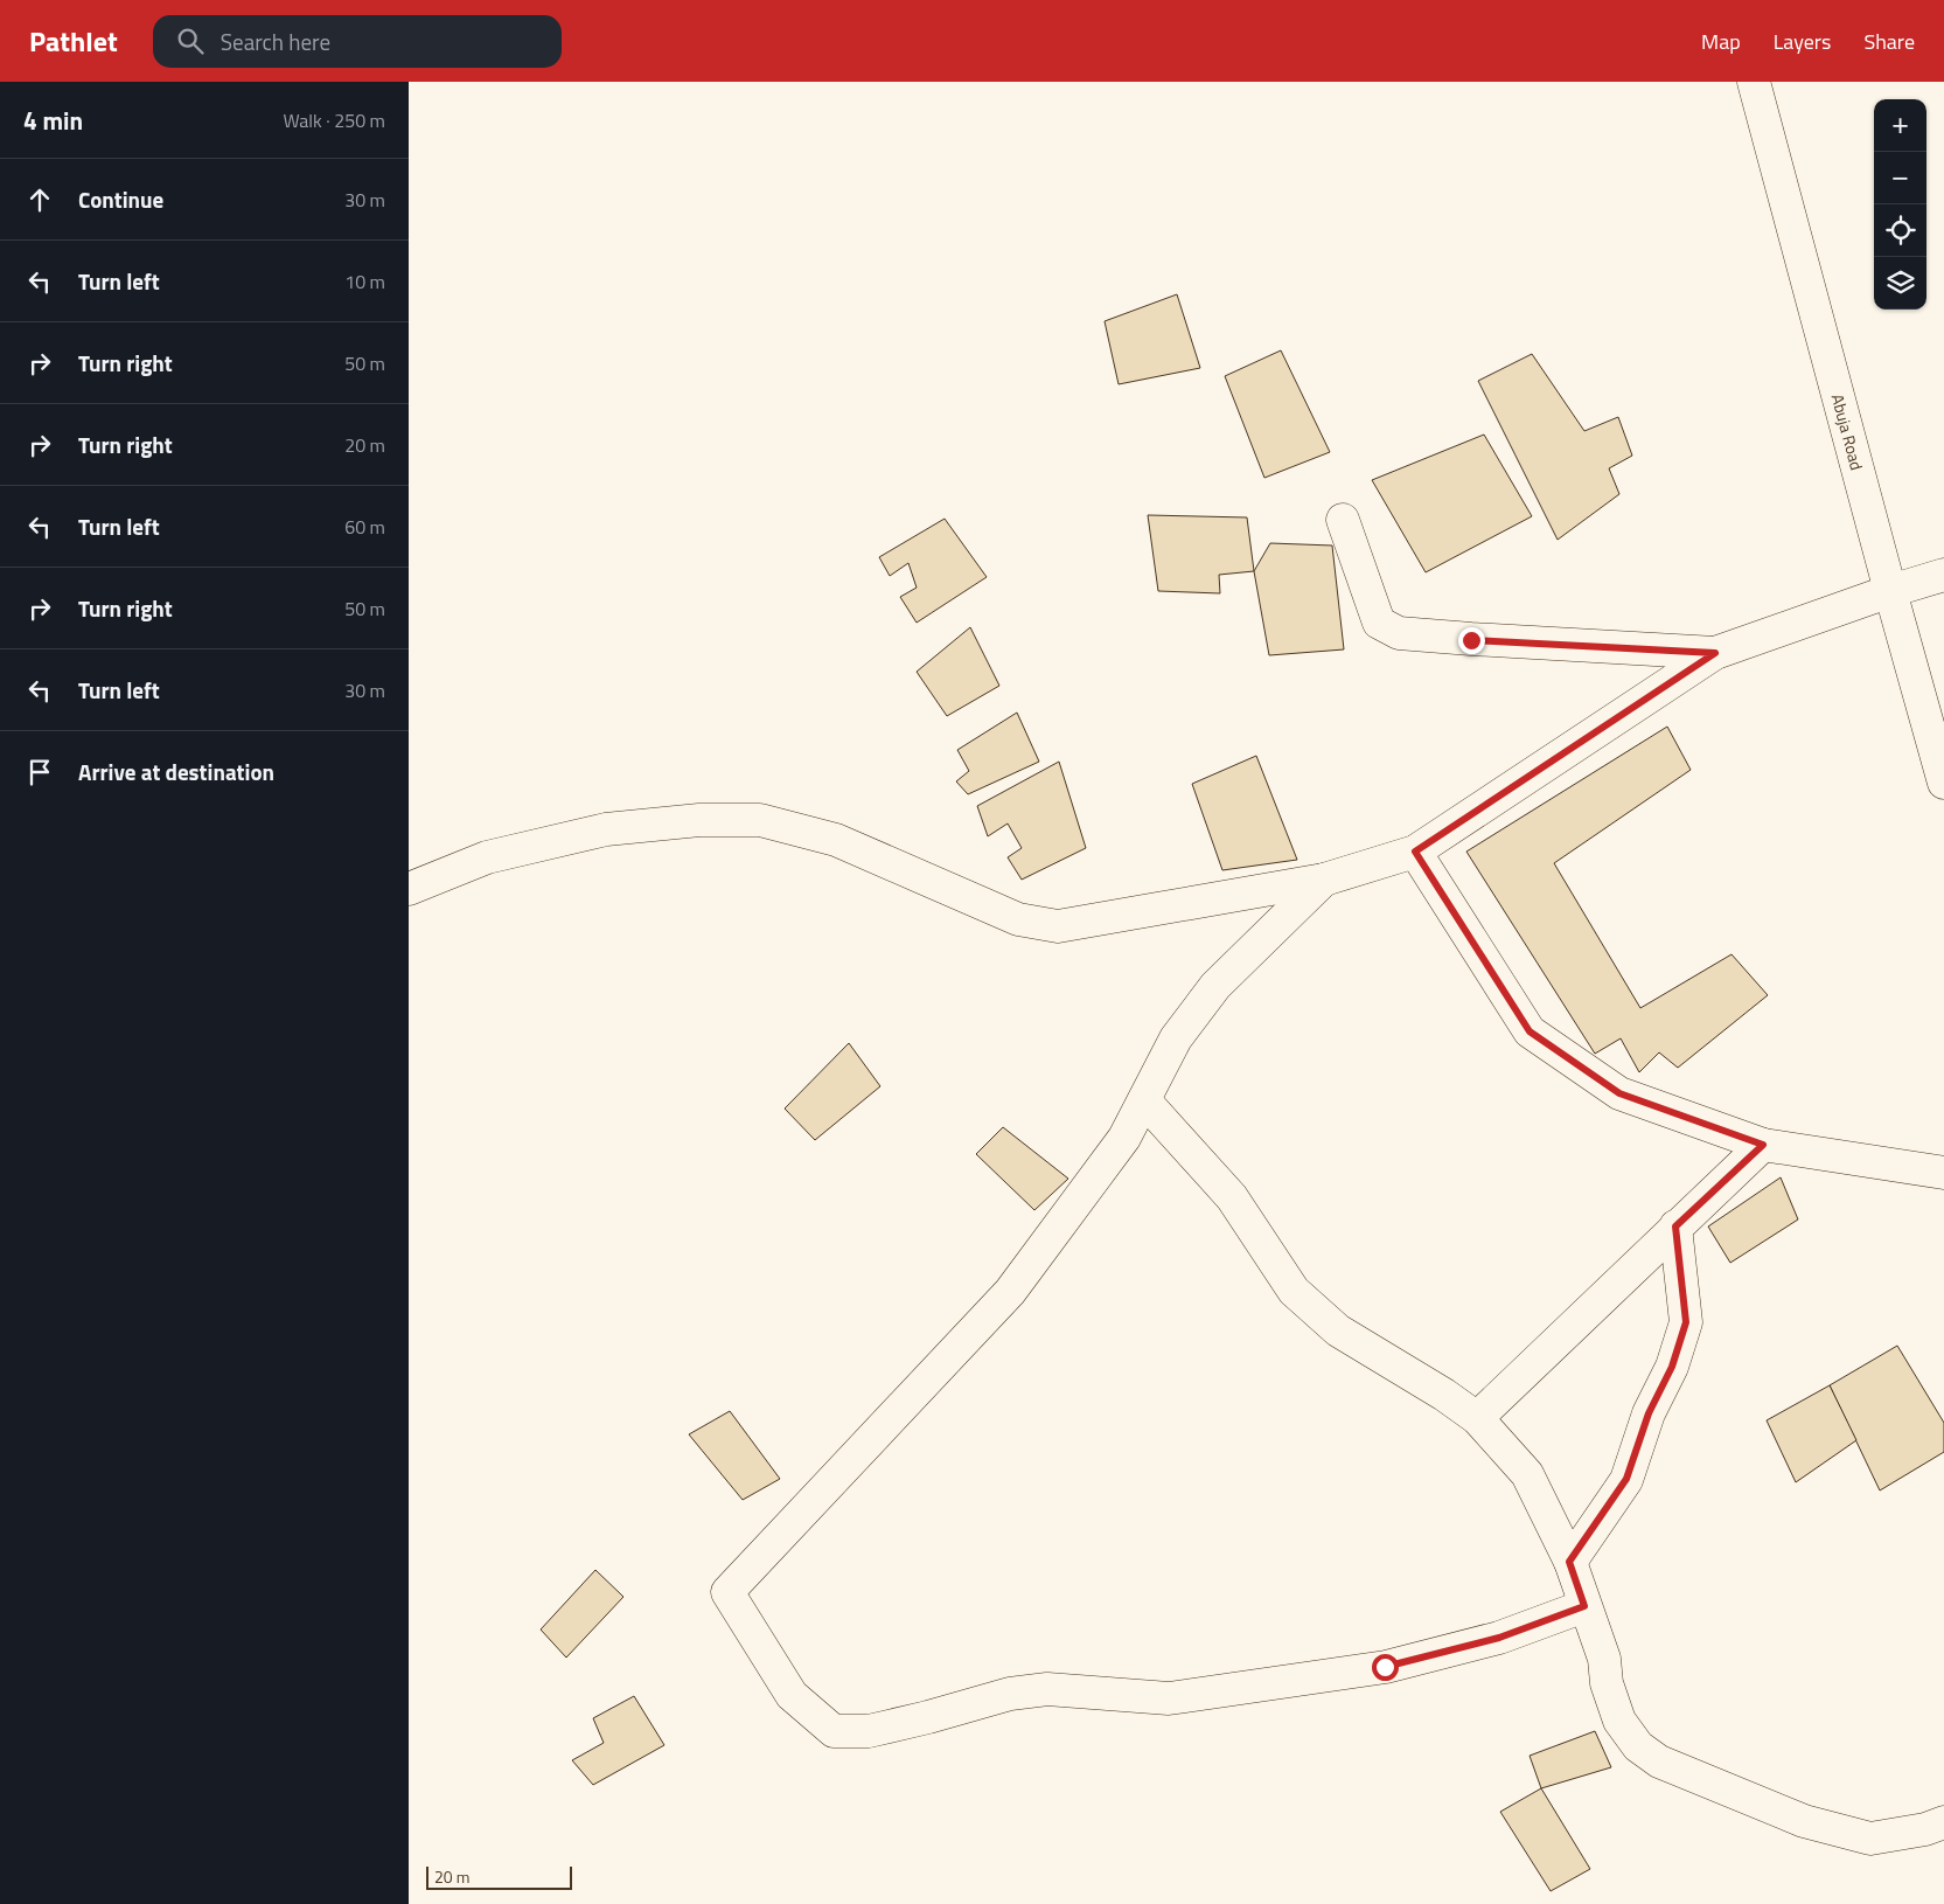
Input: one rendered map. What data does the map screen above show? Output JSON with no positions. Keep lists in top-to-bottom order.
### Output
{
  "streets": {
    "street": ["Abuja Road"]
  },
  "scale_bar": "20 m",
  "page": {
    "header": "Pathlet",
    "search": "Search here",
    "nav": ["Map", "Layers", "Share"],
    "heading": ["4 min", "Walk · 250 m"],
    "map_buttons": ["+", "−"],
    "list": [
      ["Continue", "30 m"],
      ["Turn left", "10 m"],
      ["Turn right", "50 m"],
      ["Turn right", "20 m"],
      ["Turn left", "60 m"],
      ["Turn right", "50 m"],
      ["Turn left", "30 m"],
      "Arrive at destination"
    ],
    "scale": "20 m"
  }
}
